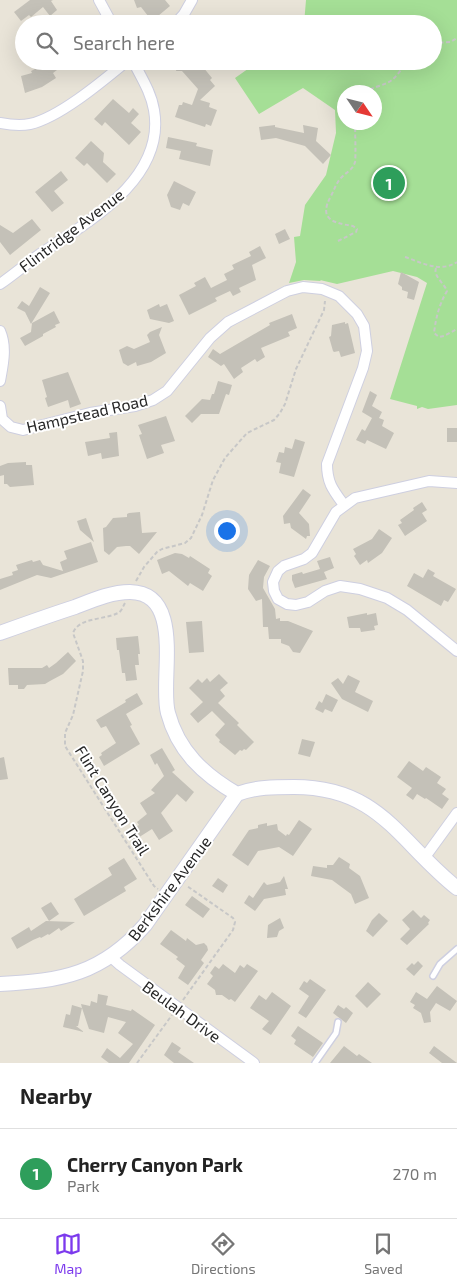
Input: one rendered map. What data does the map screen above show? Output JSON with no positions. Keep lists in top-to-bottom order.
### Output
{
  "streets": {
    "main road": ["Berkshire Avenue"],
    "street": ["Flintridge Avenue", "Hampstead Road", "Beulah Drive"],
    "path": ["Flint Canyon Trail"]
  },
  "crossings": [
    ["Berkshire Avenue", "Beulah Drive"]
  ],
  "north": "bottom right",
  "page": {
    "search": "Search here",
    "pins": "1",
    "heading": "Nearby",
    "list": [
      {
        "mark": "1",
        "name": "Cherry Canyon Park",
        "note": "Park",
        "value": "270 m"
      }
    ],
    "nav": ["Map", "Directions", "Saved"]
  }
}
